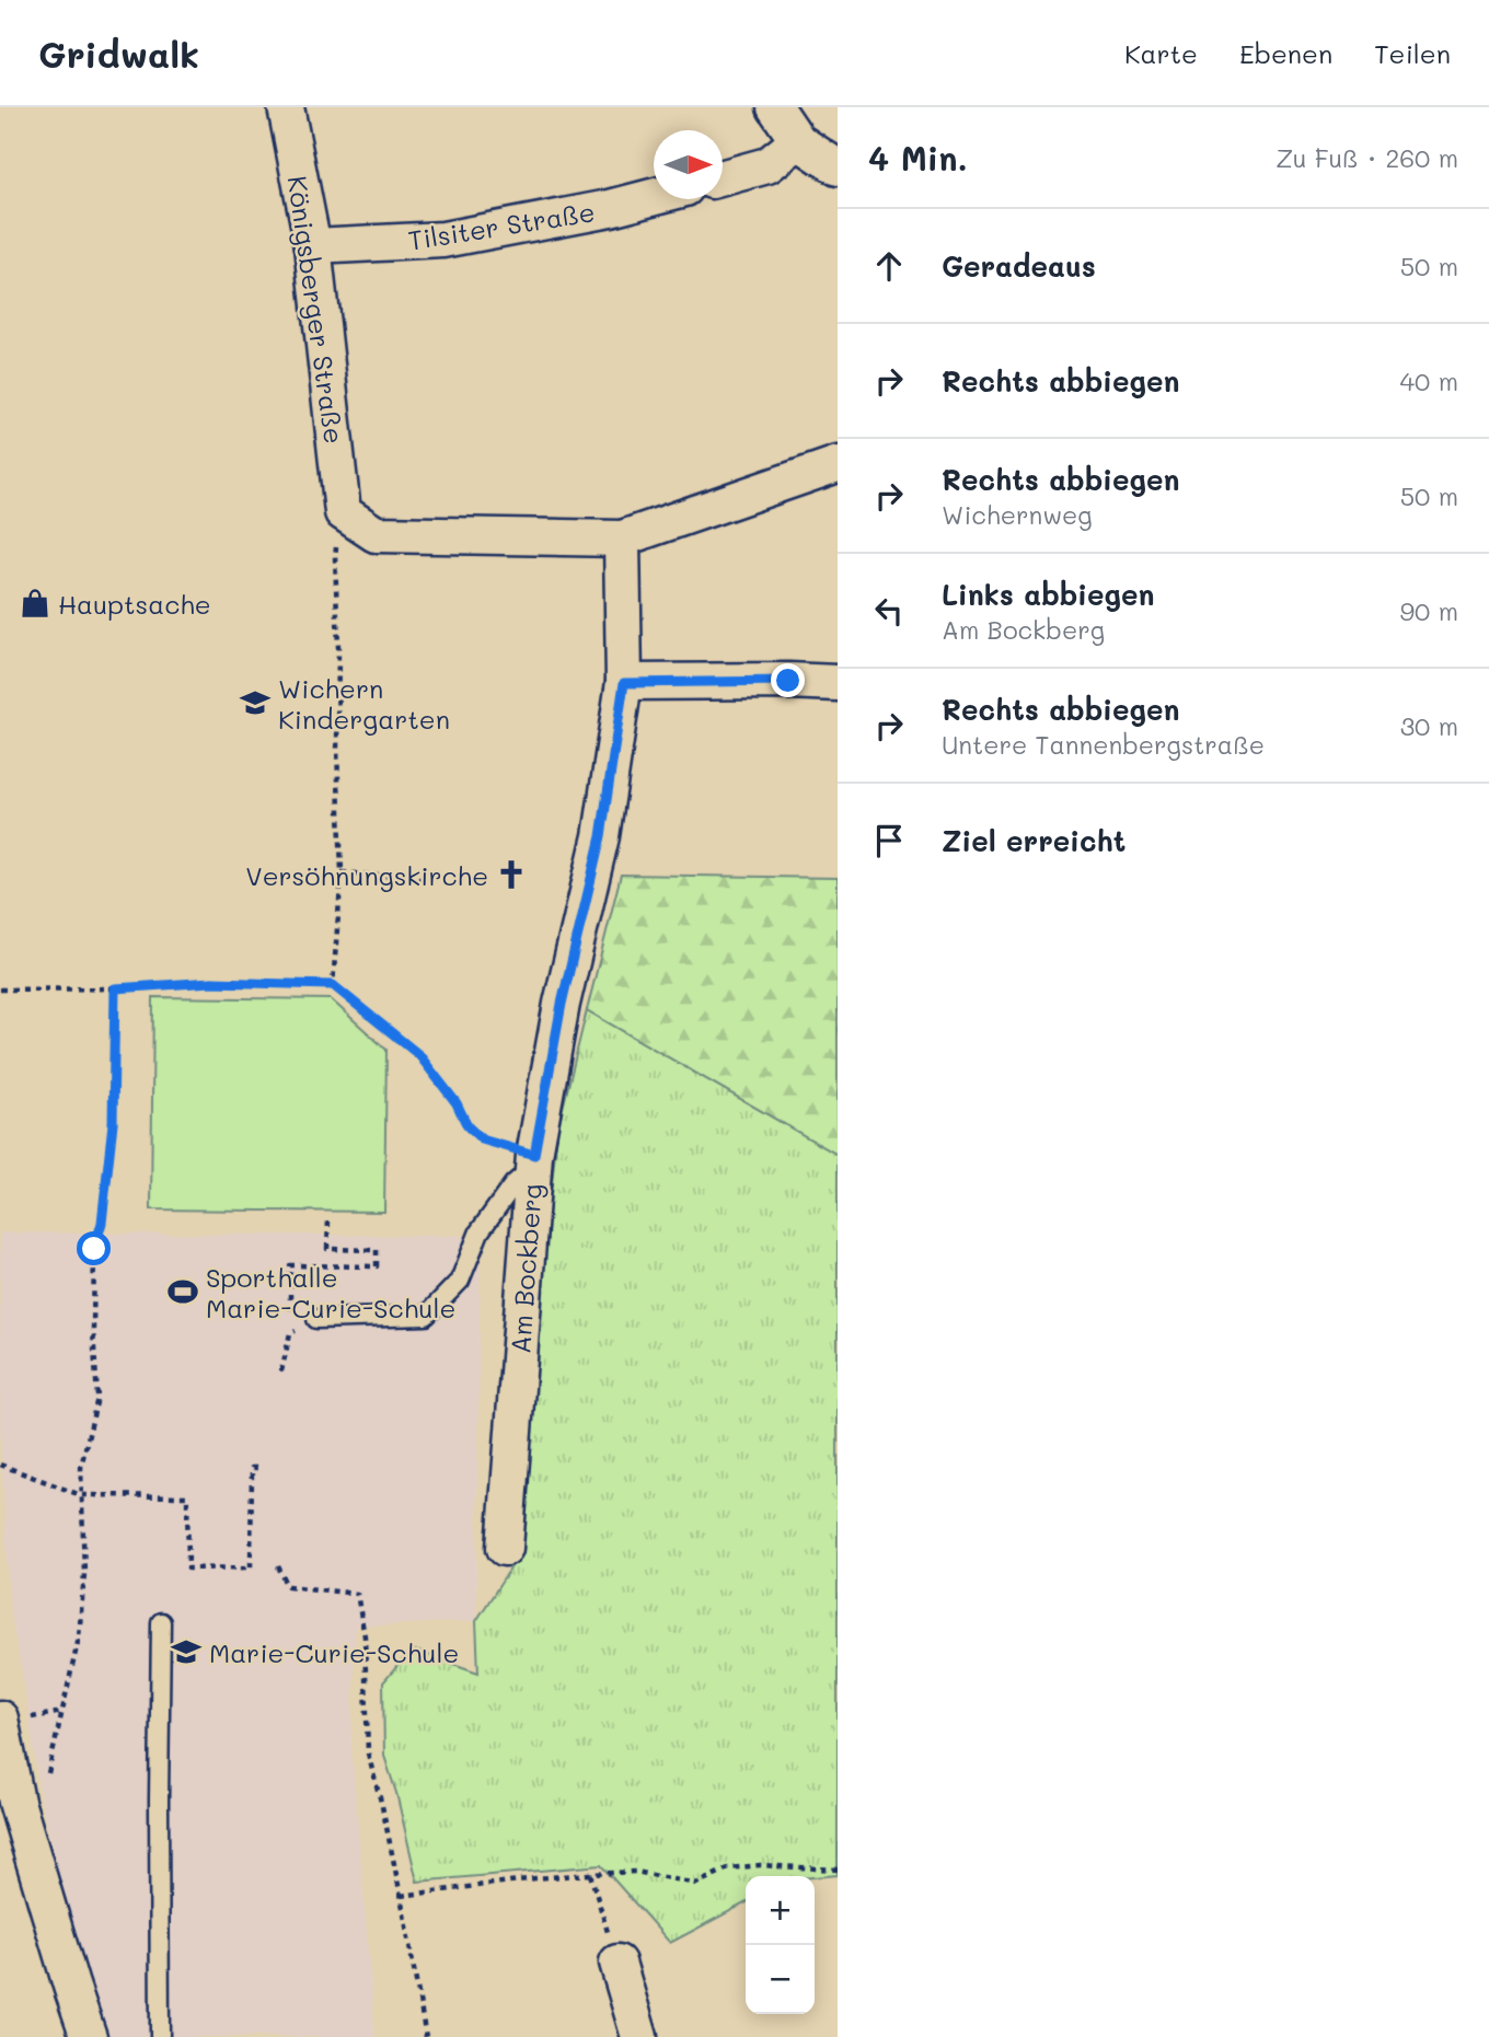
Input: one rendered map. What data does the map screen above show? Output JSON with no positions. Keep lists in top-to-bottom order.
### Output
{
  "streets": {
    "street": ["Tilsiter Straße", "Königsberger Straße", "Am Bockberg"]
  },
  "crossings": [
    ["Tilsiter Straße", "Königsberger Straße"]
  ],
  "places": {
    "shop": ["Hauptsache"],
    "school or university": ["Wichern Kindergarten", "Marie-Curie-Schule"],
    "church": ["Versöhnungskirche"],
    "sports": ["Sporthalle Marie-Curie-Schule"]
  },
  "north": "right",
  "page": {
    "header": "Gridwalk",
    "nav": ["Karte", "Ebenen", "Teilen"],
    "heading": ["4 Min.", "Zu Fuß · 260 m"],
    "list": [
      ["Geradeaus", "50 m"],
      ["Rechts abbiegen", "40 m"],
      ["Rechts abbiegen", "Wichernweg", "50 m"],
      ["Links abbiegen", "Am Bockberg", "90 m"],
      ["Rechts abbiegen", "Untere Tannenbergstraße", "30 m"],
      "Ziel erreicht"
    ],
    "map_buttons": ["+", "−"]
  }
}
